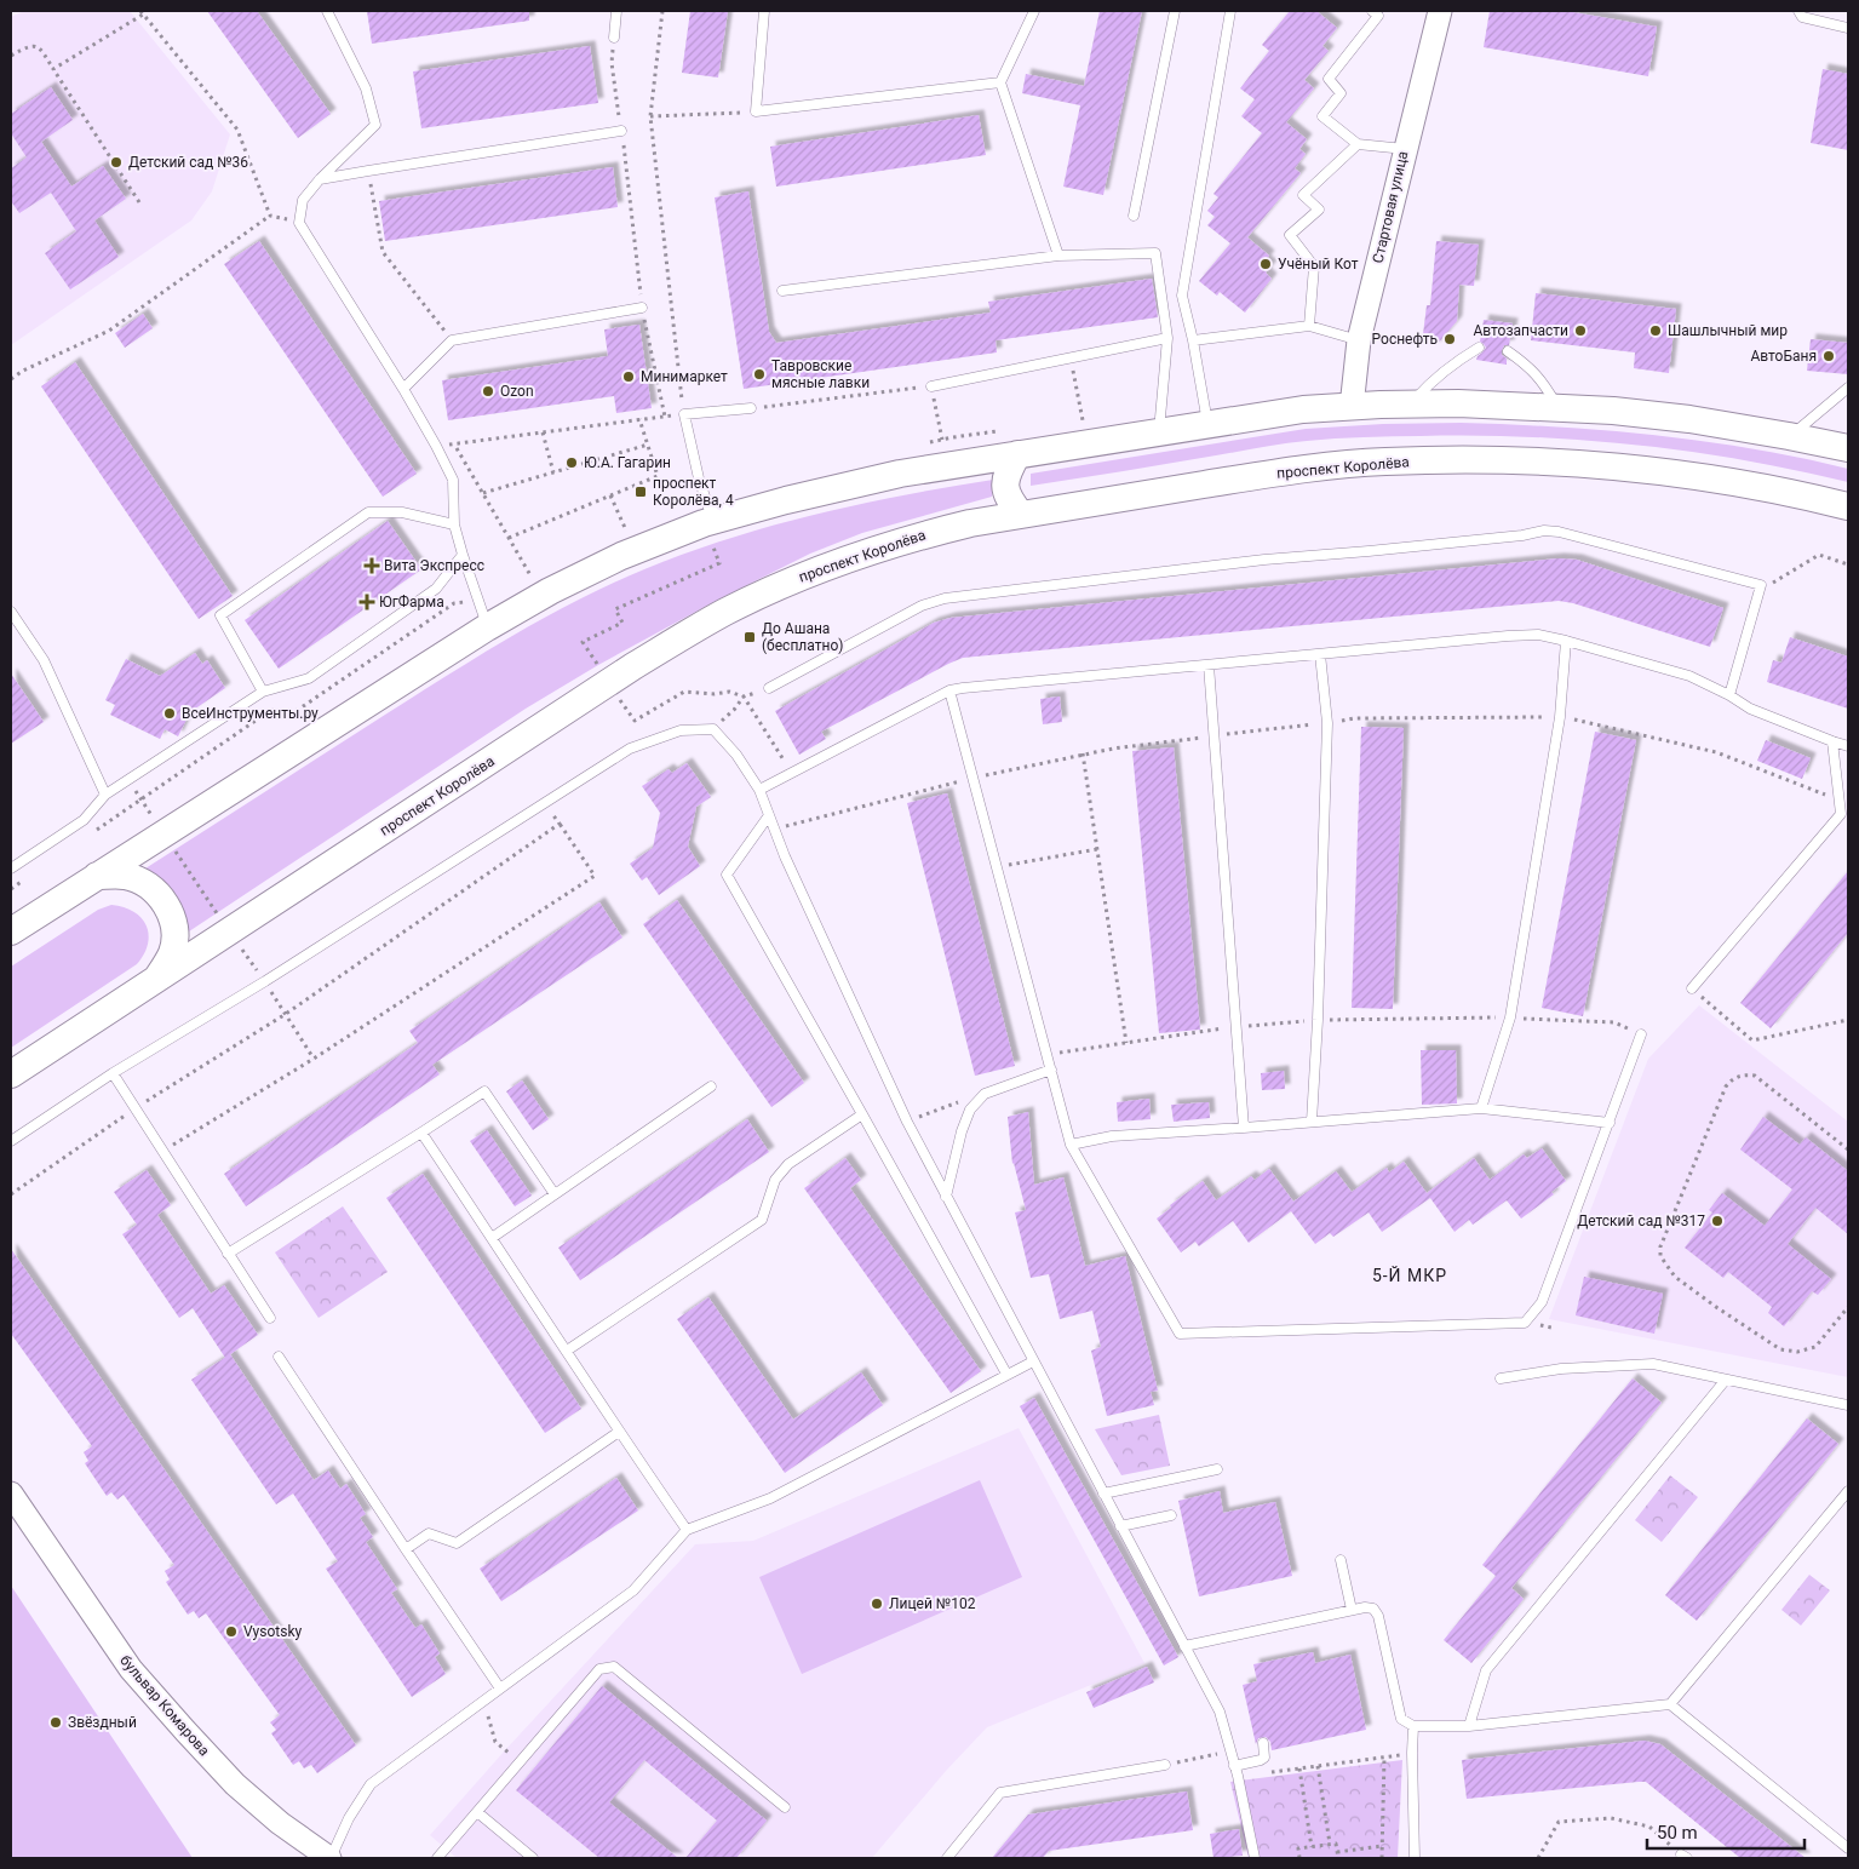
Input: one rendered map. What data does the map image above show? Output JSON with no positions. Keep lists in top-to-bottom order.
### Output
{
  "streets": {
    "main road": ["проспект Королёва"],
    "street": ["Стартовая улица", "бульвар Комарова"]
  },
  "districts": ["5-Й МКР"],
  "places": {
    "other": [
      "Детский сад №36",
      "Учёный Кот",
      "Автозапчасти",
      "Шашлычный мир",
      "Роснефть",
      "АвтоБаня",
      "Тавровские мясные лавки",
      "Минимаркет",
      "Ozon",
      "Ю.А. Гагарин",
      "ВсеИнструменты.ру",
      "Детский сад №317",
      "Лицей №102",
      "Vysotsky",
      "Звёздный"
    ],
    "transit": ["проспект Королёва, 4", "До Ашана (бесплатно)"],
    "health": ["Вита Экспресс", "ЮгФарма"]
  },
  "scale_bar": "50 m"
}
